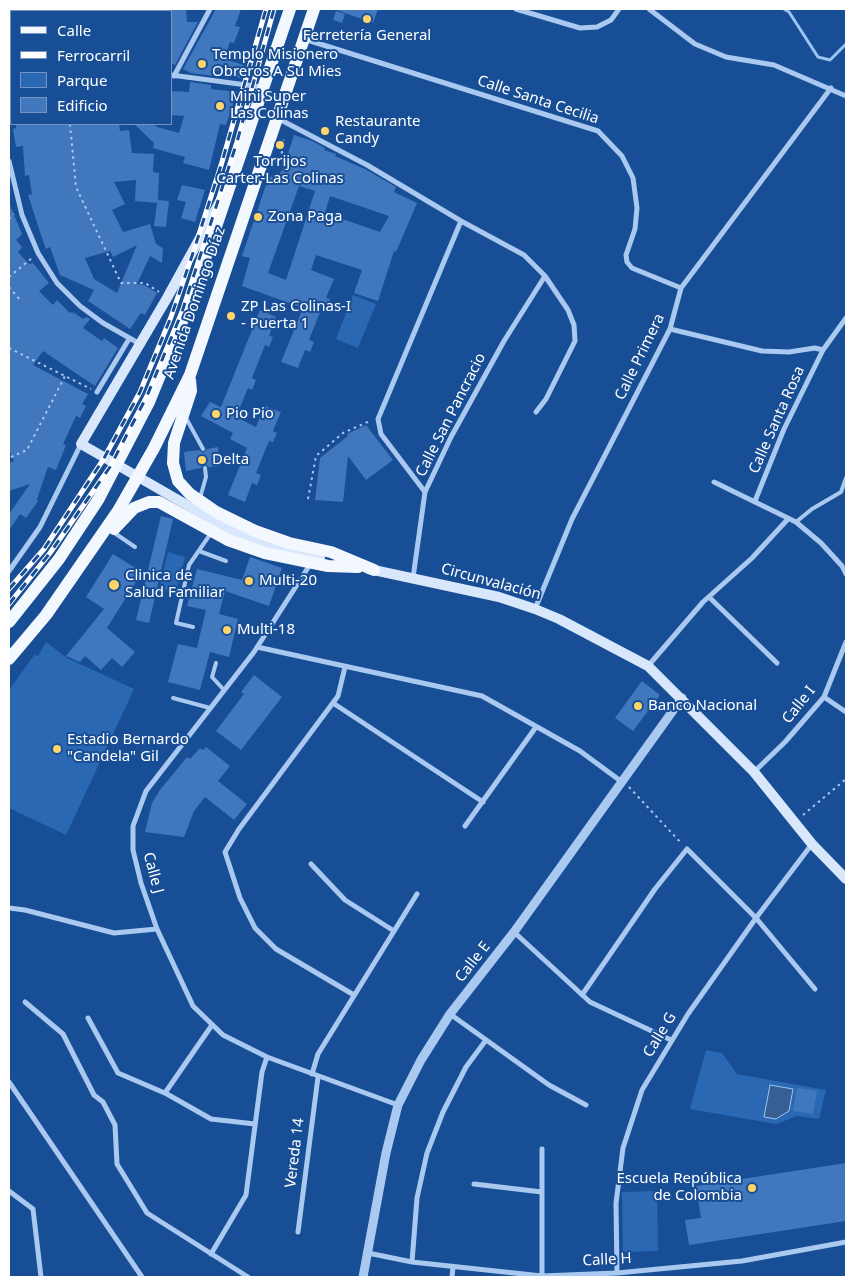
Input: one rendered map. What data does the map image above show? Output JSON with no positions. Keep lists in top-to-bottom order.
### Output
{
  "streets": {
    "main road": ["Avenida Domingo Díaz", "Circunvalación"],
    "street": [
      "Calle Santa Cecilia",
      "Calle Primera",
      "Calle San Pancracio",
      "Calle Santa Rosa",
      "Calle I",
      "Calle J",
      "Calle E",
      "Calle G",
      "Vereda 14",
      "Calle H"
    ]
  },
  "crossings": [
    ["Calle Santa Cecilia", "Avenida Domingo Díaz"],
    ["Calle Santa Cecilia", "Calle Primera"],
    ["Calle Primera", "Calle Santa Rosa"],
    ["Calle Primera", "Circunvalación"],
    ["Calle San Pancracio", "Circunvalación"],
    ["Circunvalación", "Calle I"],
    ["Circunvalación", "Calle E"],
    ["Circunvalación", "Calle G"],
    ["Calle J", "Calle E"],
    ["Calle J", "Vereda 14"],
    ["Calle E", "Calle H"],
    ["Calle G", "Calle H"]
  ],
  "places": [
    "Ferretería General",
    "Templo Misionero Obreros A Su Mies",
    "Mini Super Las Colinas",
    "Restaurante Candy",
    "Torrijos Carter-Las Colinas",
    "Zona Paga",
    "ZP Las Colinas-I - Puerta 1",
    "Pio Pio",
    "Delta",
    "Multi-20",
    "Clinica de Salud Familiar",
    "Multi-18",
    "Banco Nacional",
    "Estadio Bernardo \"Candela\" Gil",
    "Escuela República de Colombia"
  ],
  "legend": [
    "Calle",
    "Ferrocarril",
    "Parque",
    "Edificio"
  ]
}
